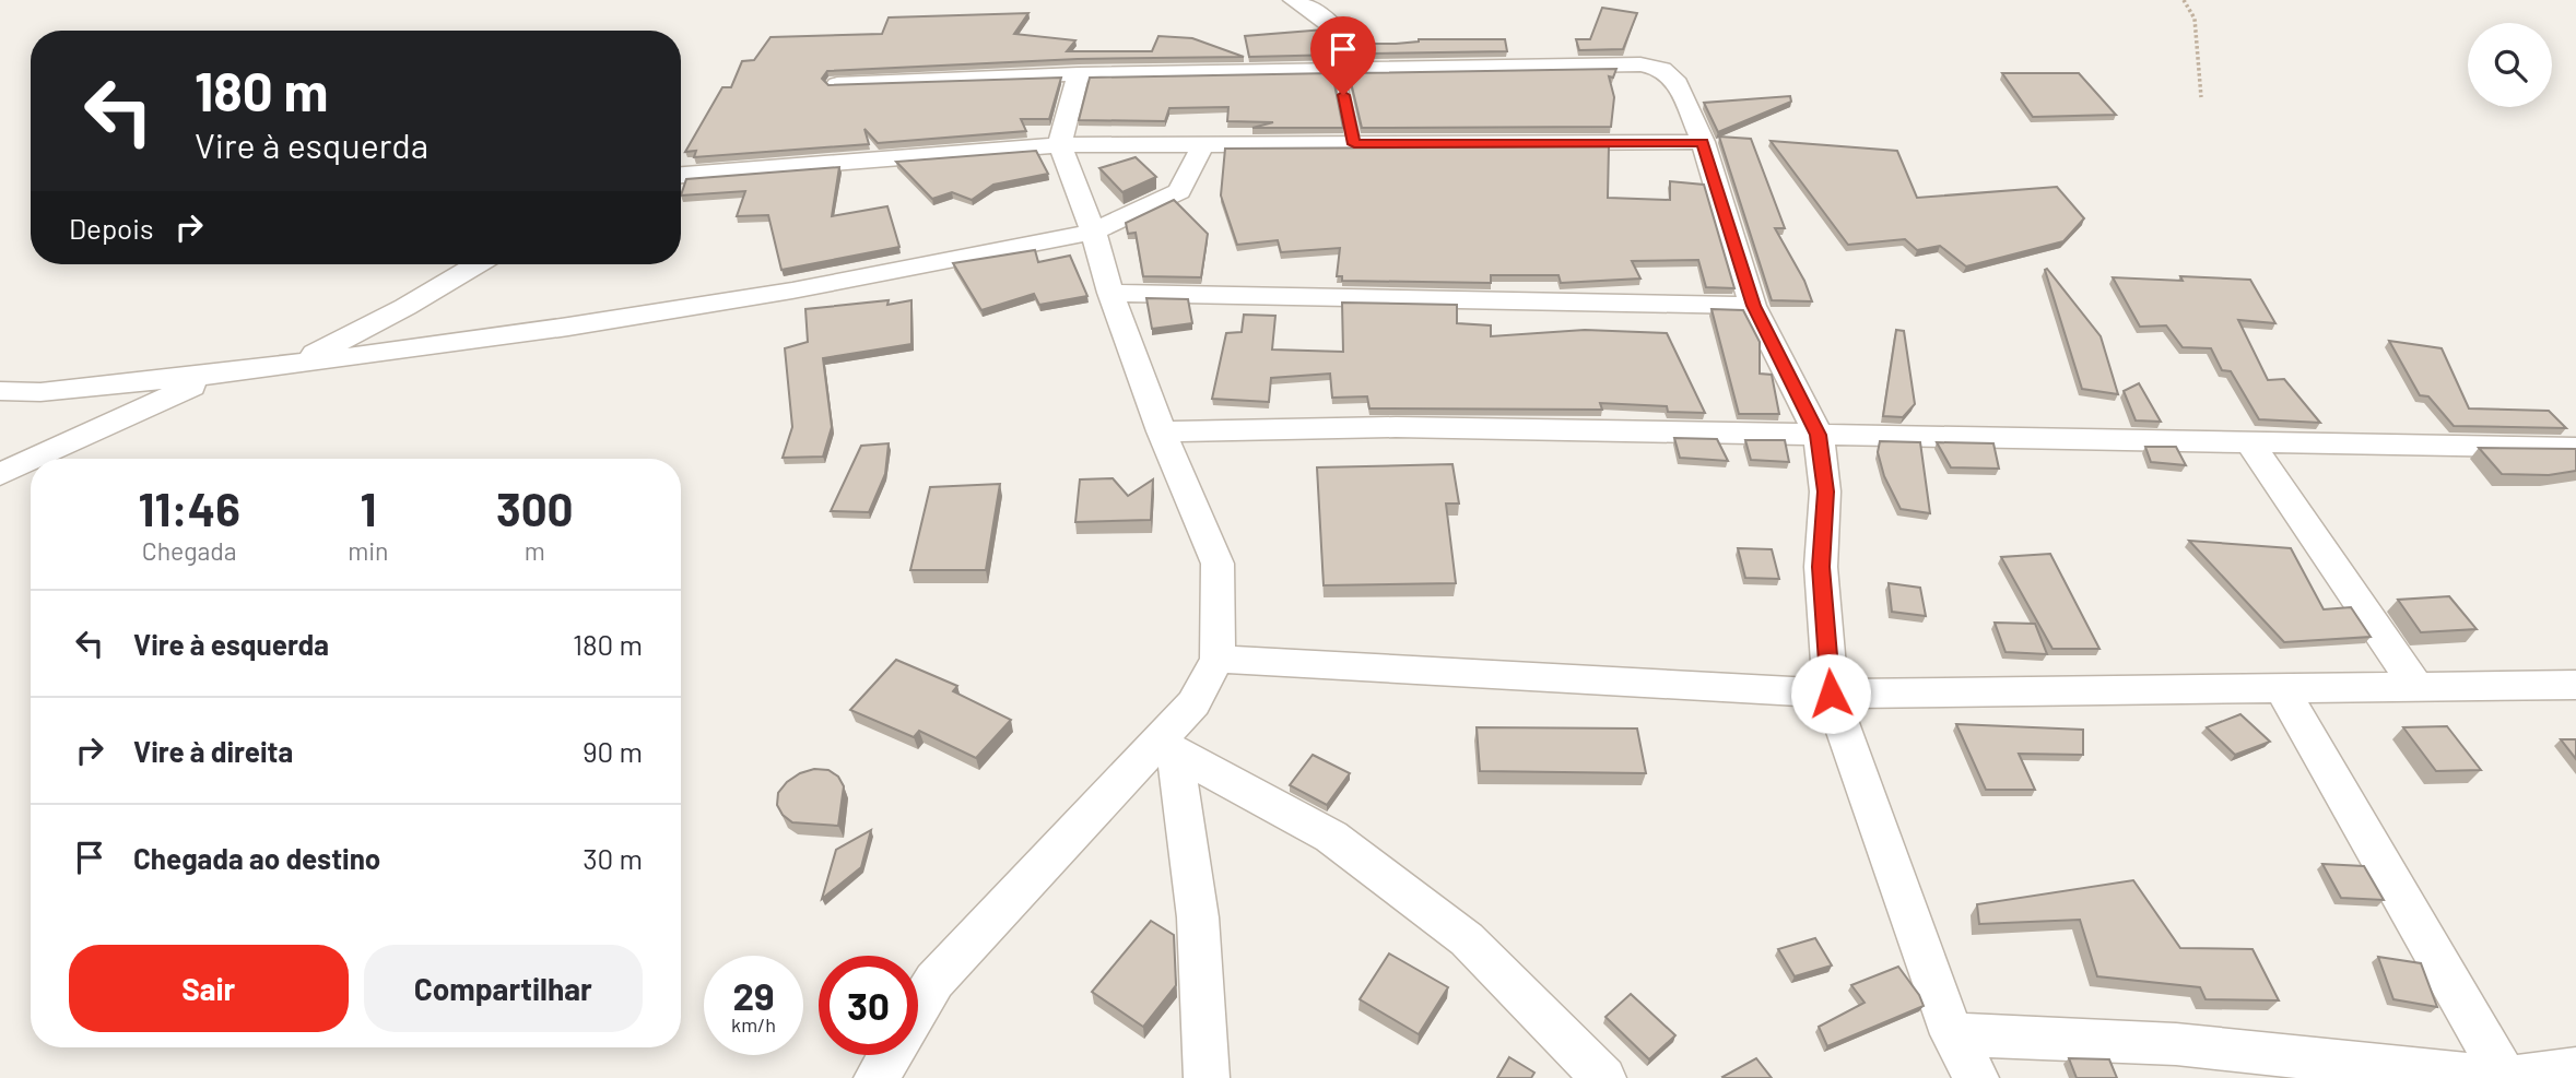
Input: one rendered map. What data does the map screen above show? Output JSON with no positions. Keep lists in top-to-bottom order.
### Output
{
  "page": {
    "turn": ["180 m", "Vire à esquerda"],
    "then": "Depois",
    "eta": [
      "11:46",
      "Chegada",
      "1",
      "min",
      "300",
      "m"
    ],
    "list": [
      {
        "name": "Vire à esquerda",
        "value": "180 m"
      },
      {
        "name": "Vire à direita",
        "value": "90 m"
      },
      {
        "name": "Chegada ao destino",
        "value": "30 m"
      }
    ],
    "buttons": ["Sair", "Compartilhar"],
    "speed": "29 km/h",
    "limit": "30"
  }
}
